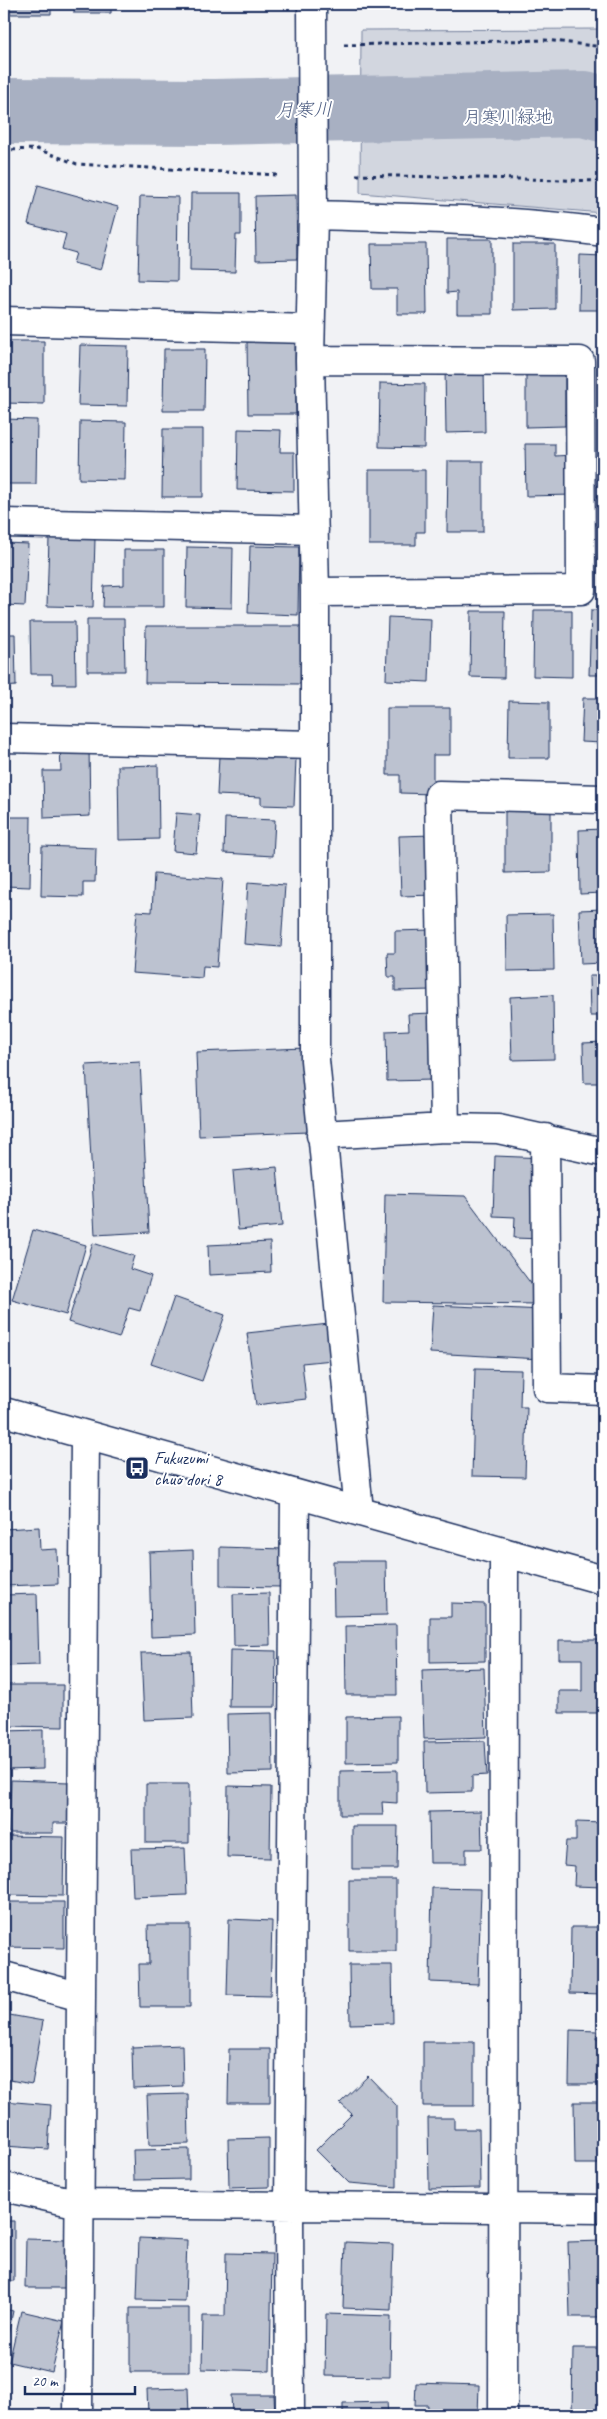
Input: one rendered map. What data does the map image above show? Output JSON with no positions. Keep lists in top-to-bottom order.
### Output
{
  "water": ["月寒川"],
  "parks": ["月寒川緑地"],
  "places": {
    "bus stop": ["Fukuzumi chuo dori 8"]
  },
  "scale_bar": "20 m"
}
